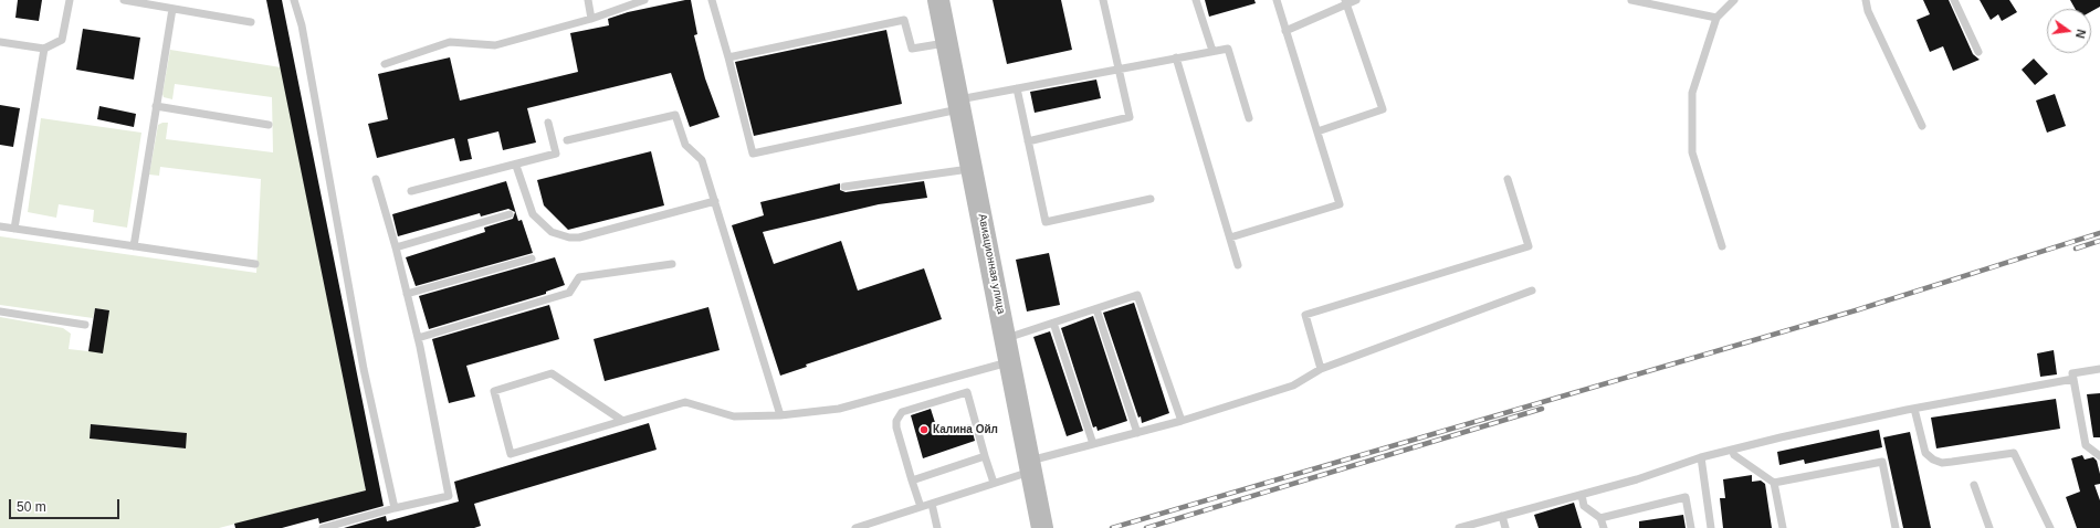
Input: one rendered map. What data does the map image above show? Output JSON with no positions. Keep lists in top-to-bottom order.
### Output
{
  "streets": {
    "main road": ["Авиационная улица"]
  },
  "places": ["Калина Ойл"],
  "scale_bar": "50 m",
  "north": "right"
}
